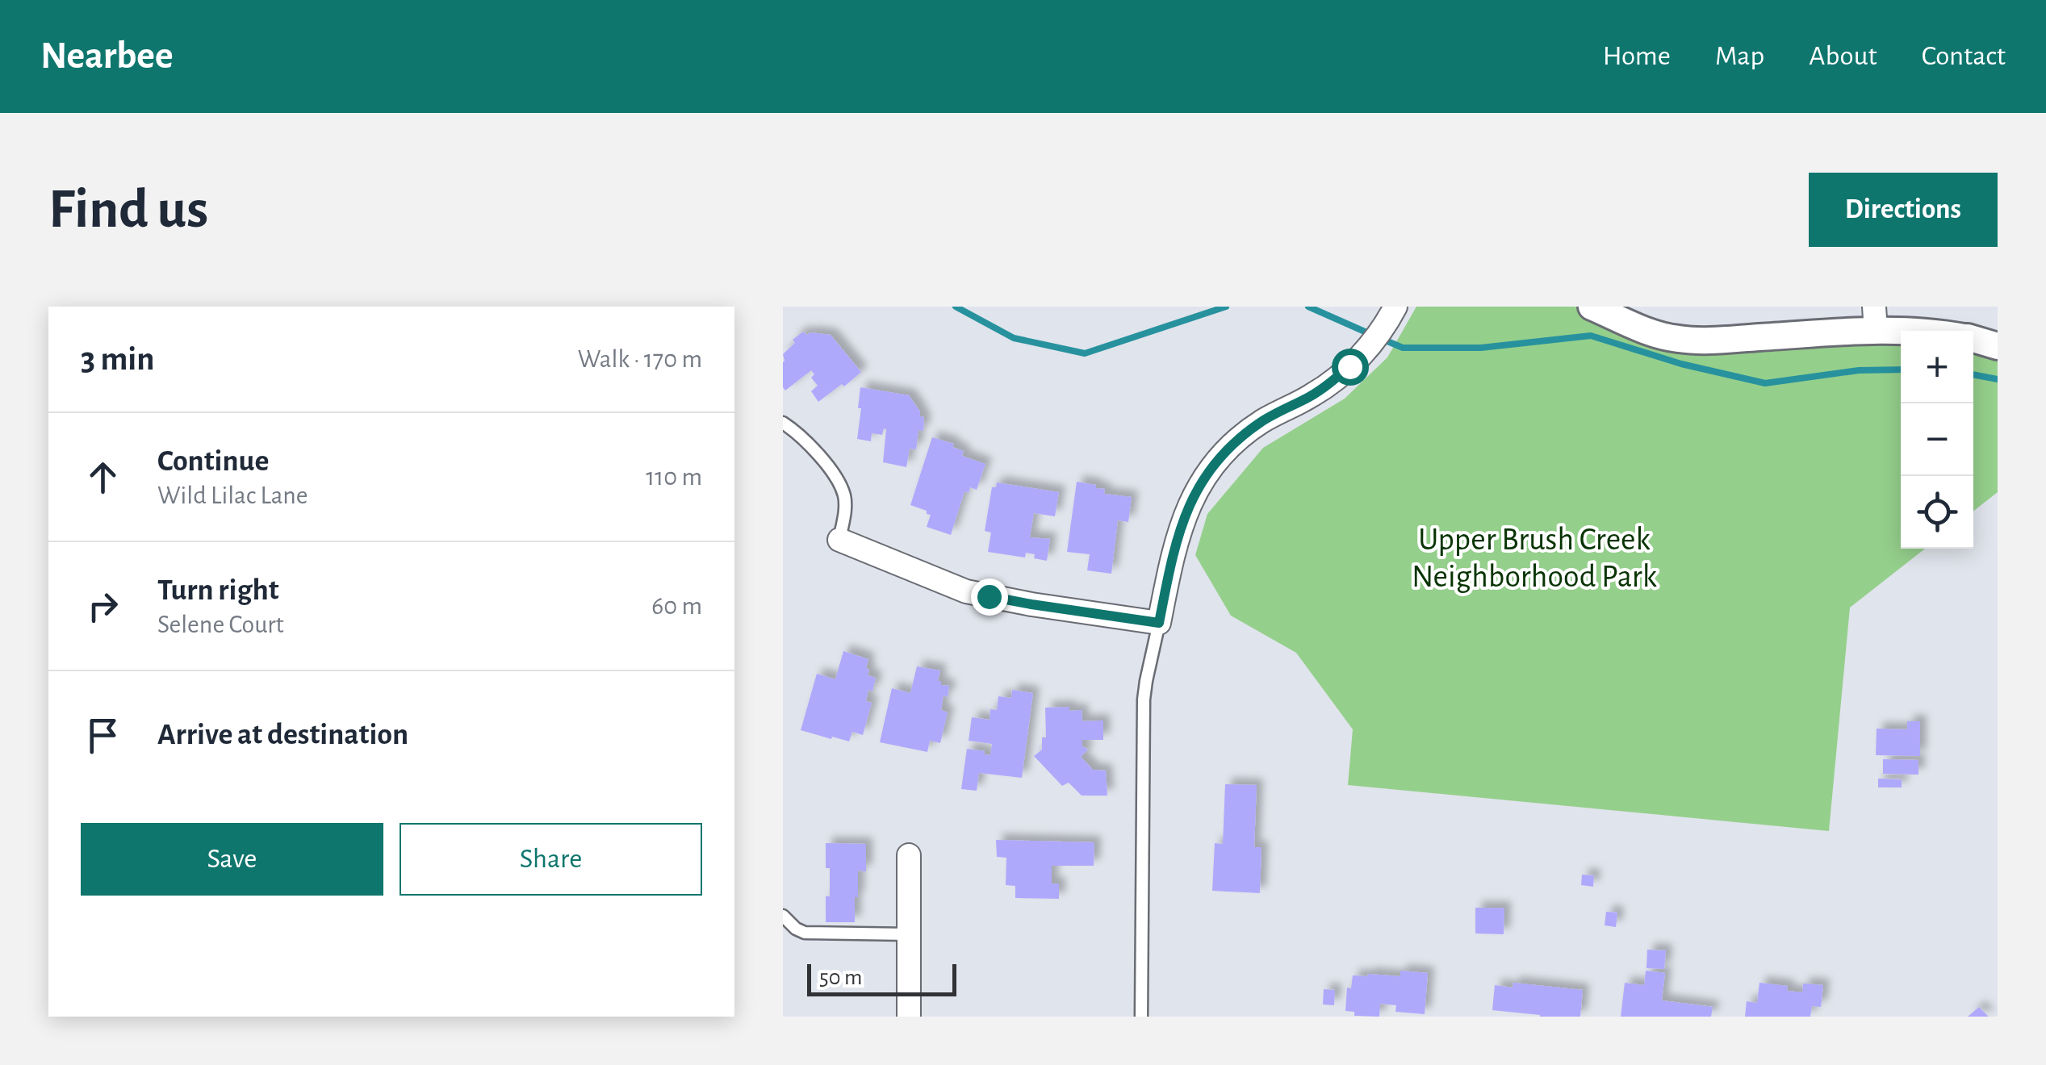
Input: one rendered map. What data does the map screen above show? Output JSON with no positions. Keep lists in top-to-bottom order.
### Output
{
  "parks": ["Upper Brush Creek Neighborhood Park"],
  "scale_bar": "50 m",
  "page": {
    "header": "Nearbee",
    "nav": [
      "Home",
      "Map",
      "About",
      "Contact"
    ],
    "buttons": [
      "Directions",
      ["Save", "Share"]
    ],
    "title": "Find us",
    "heading": ["3 min", "Walk · 170 m"],
    "map_buttons": ["+", "−"],
    "list": [
      ["Continue", "Wild Lilac Lane", "110 m"],
      ["Turn right", "Selene Court", "60 m"],
      "Arrive at destination"
    ],
    "scale": "50 m"
  }
}
